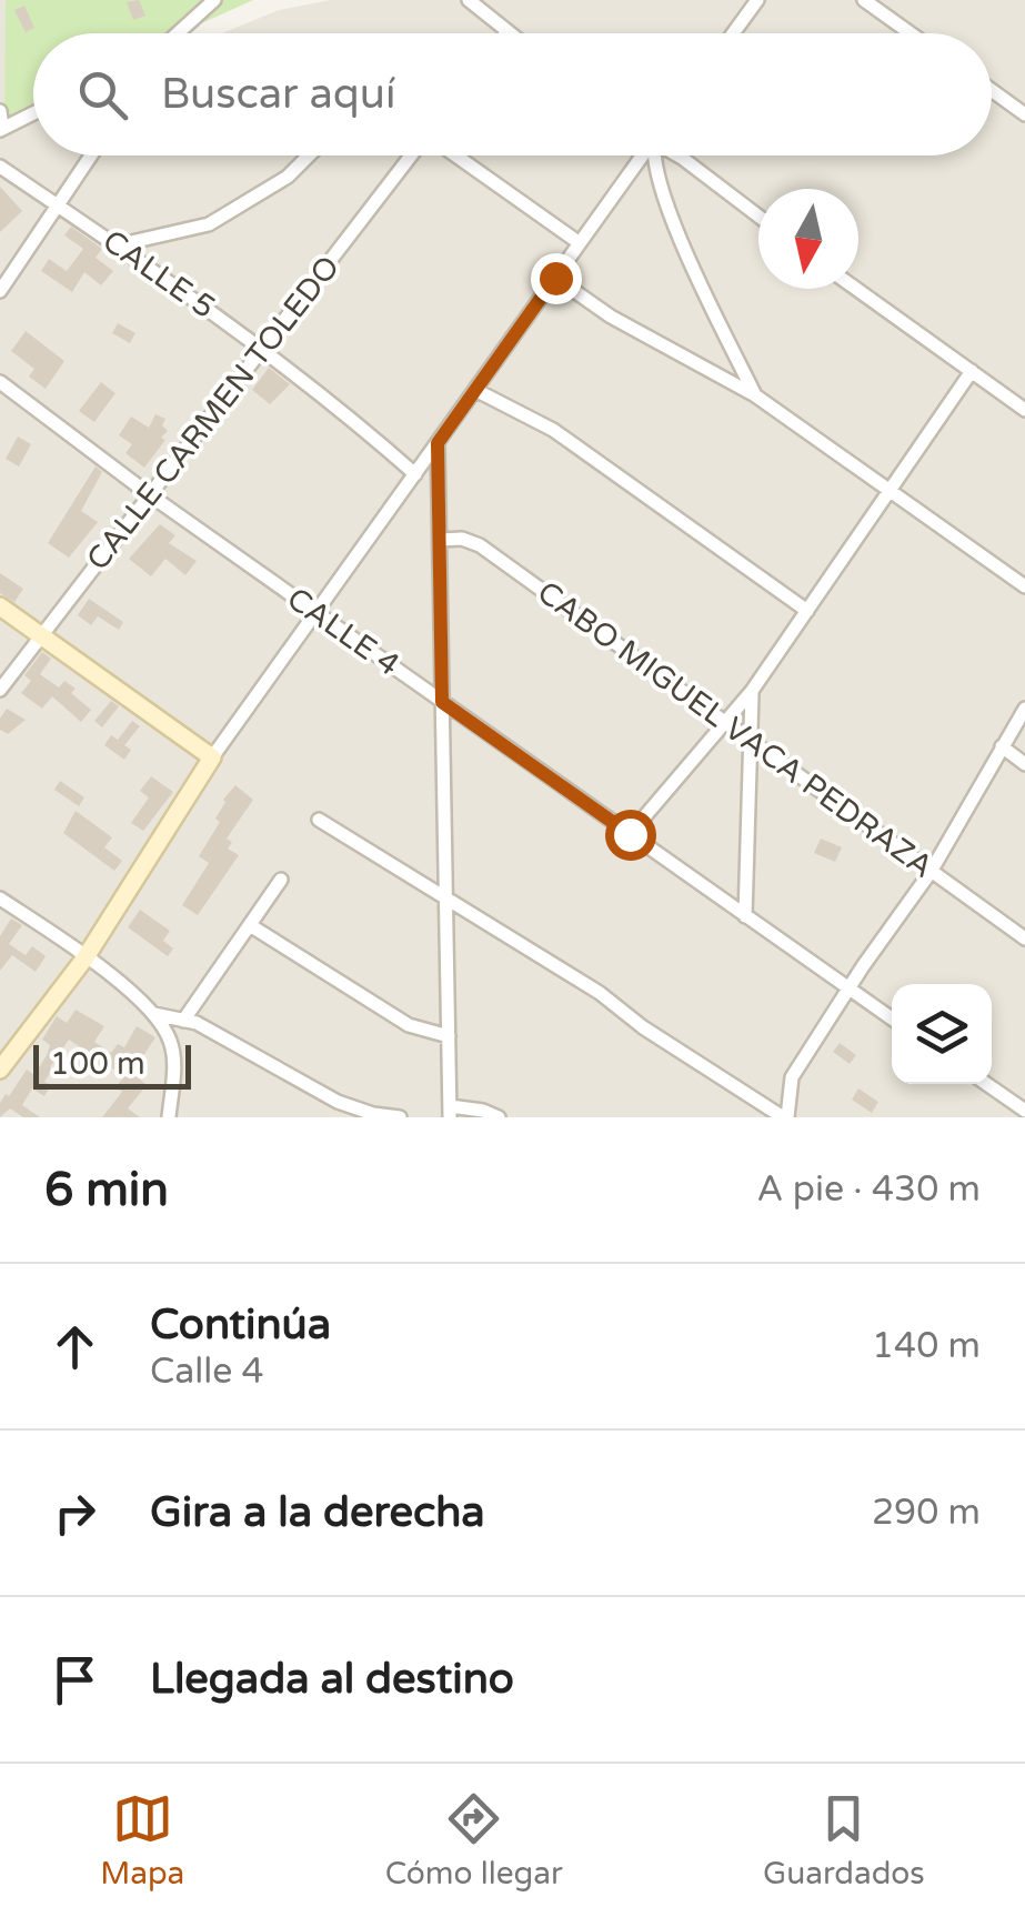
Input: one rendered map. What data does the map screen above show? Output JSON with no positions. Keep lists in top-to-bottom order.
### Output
{
  "streets": {
    "street": [
      "CALLE 5",
      "CALLE CARMEN TOLEDO",
      "CALLE 4",
      "CABO MIGUEL VACA PEDRAZA"
    ]
  },
  "crossings": [
    ["CALLE 5", "CALLE CARMEN TOLEDO"],
    ["CALLE CARMEN TOLEDO", "CALLE 4"]
  ],
  "scale_bar": "100 m",
  "north": "bottom",
  "page": {
    "search": "Buscar aquí",
    "scale": "100 m",
    "heading": ["6 min", "A pie · 430 m"],
    "list": [
      ["Continúa", "Calle 4", "140 m"],
      ["Gira a la derecha", "290 m"],
      "Llegada al destino"
    ],
    "nav": ["Mapa", "Cómo llegar", "Guardados"]
  }
}
